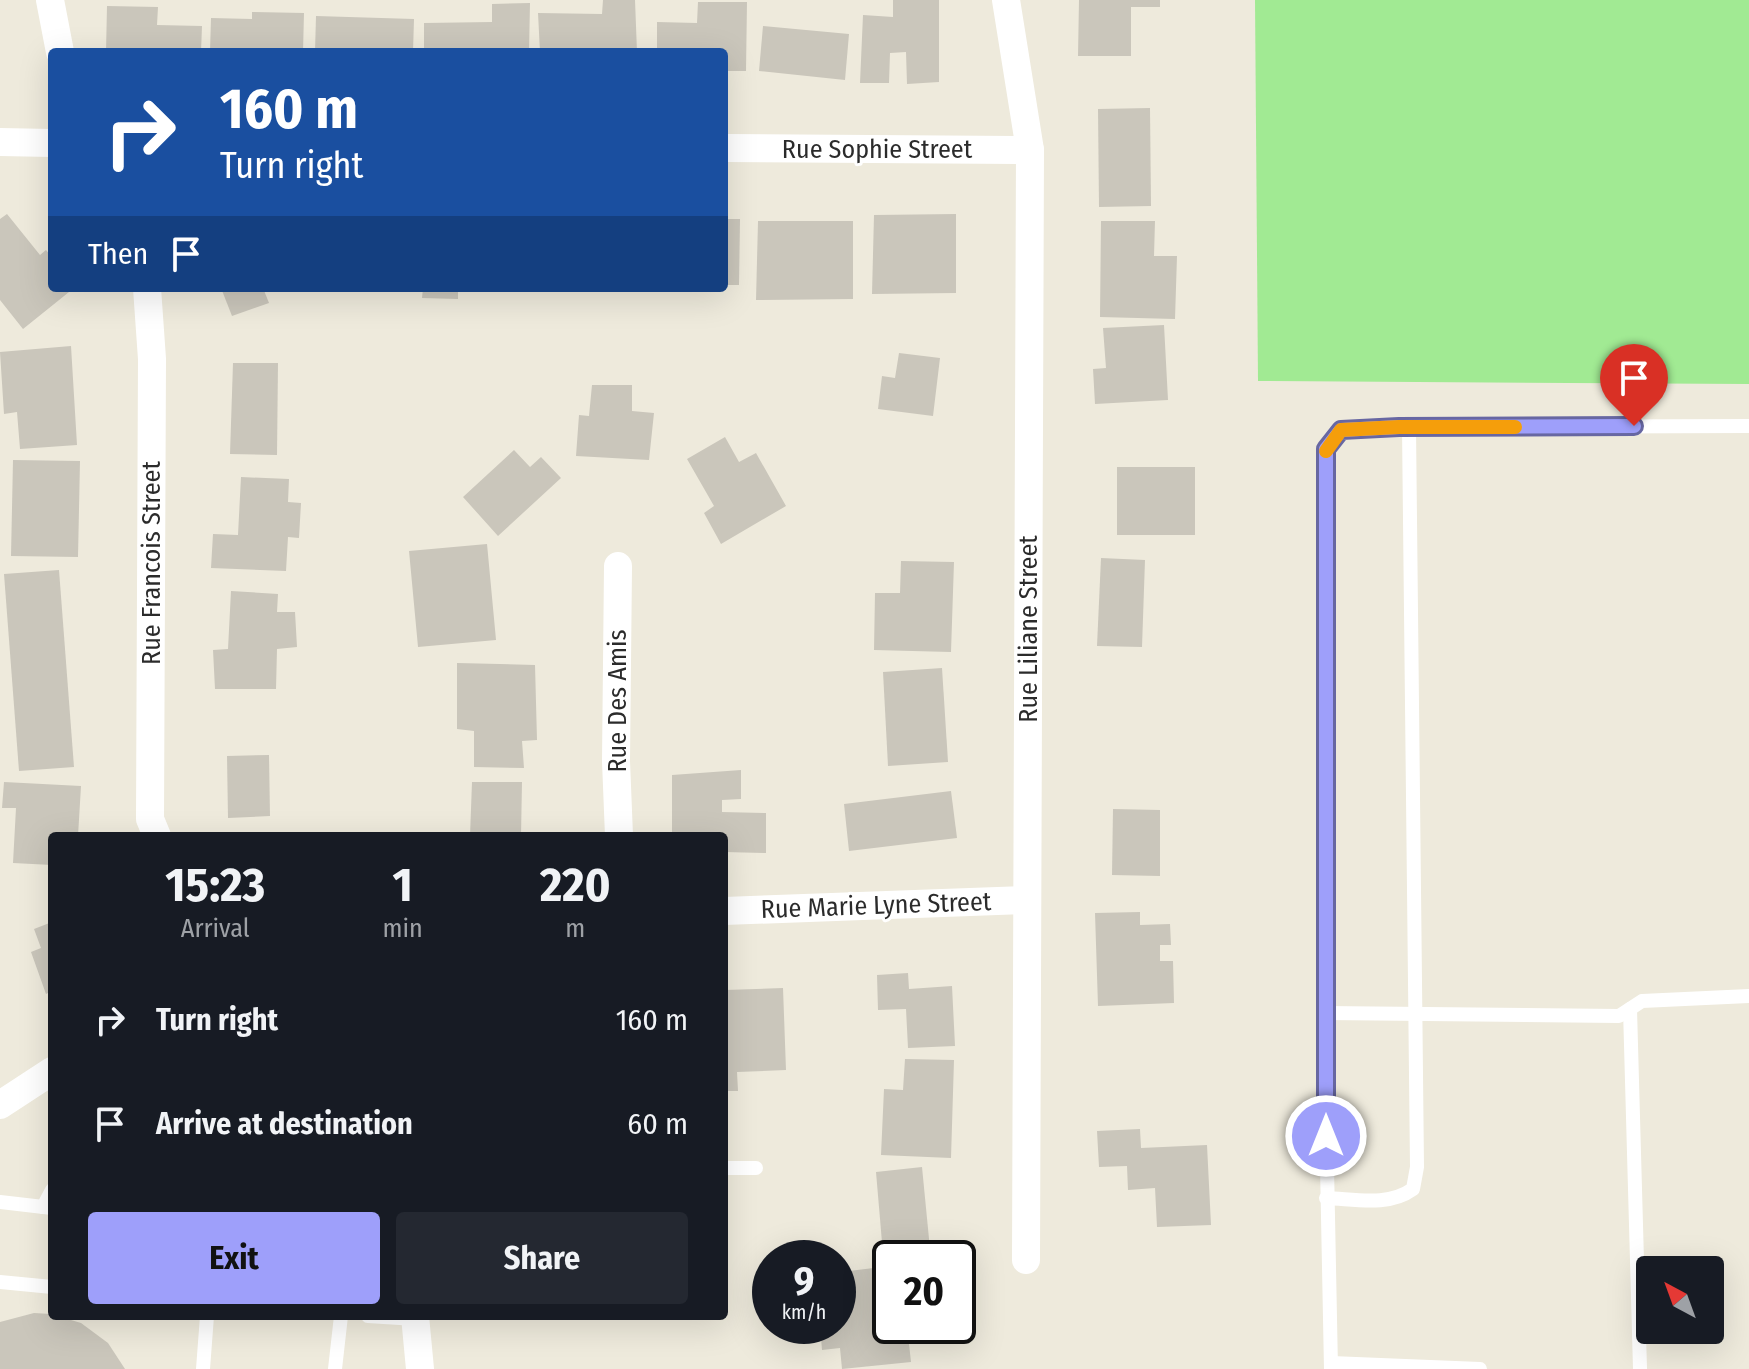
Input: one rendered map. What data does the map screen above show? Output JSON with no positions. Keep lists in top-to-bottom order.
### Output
{
  "streets": {
    "street": [
      "Rue Sophie Street",
      "Rue Francois Street",
      "Rue Liliane Street",
      "Rue Des Amis",
      "Rue Marie Lyne Street"
    ]
  },
  "crossings": [
    ["Rue Sophie Street", "Rue Liliane Street"],
    ["Rue Liliane Street", "Rue Marie Lyne Street"]
  ],
  "north": "top left",
  "page": {
    "turn": ["160 m", "Turn right"],
    "then": "Then",
    "eta": [
      "15:23",
      "Arrival",
      "1",
      "min",
      "220",
      "m"
    ],
    "list": [
      {
        "name": "Turn right",
        "value": "160 m"
      },
      {
        "name": "Arrive at destination",
        "value": "60 m"
      }
    ],
    "buttons": ["Exit", "Share"],
    "speed": "9 km/h",
    "limit": "20"
  }
}
